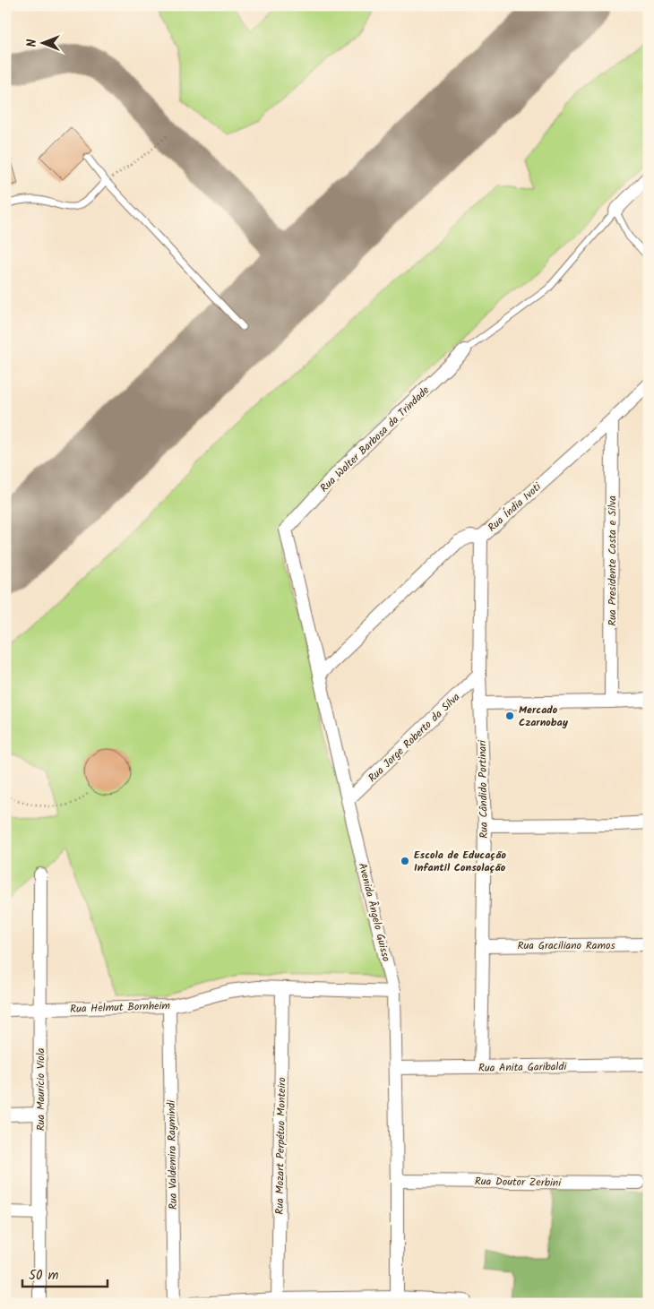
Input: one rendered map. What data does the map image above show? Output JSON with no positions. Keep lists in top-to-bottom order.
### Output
{
  "streets": {
    "street": [
      "Rua Walter Barbosa da Trindade",
      "Rua Índia Ivoti",
      "Rua Presidente Costa e Silva",
      "Rua Jorge Roberto da Silva",
      "Rua Cândido Portinari",
      "Avenida Ângelo Guisso",
      "Rua Graciliano Ramos",
      "Rua Helmut Bornheim",
      "Rua Anita Garibaldi",
      "Rua Maurício Viola",
      "Rua Mozart Perpétuo Monteiro",
      "Rua Valdemira Raymindi",
      "Rua Doutor Zerbini"
    ]
  },
  "crossings": [
    ["Rua Walter Barbosa da Trindade", "Avenida Ângelo Guisso"],
    ["Rua Índia Ivoti", "Rua Presidente Costa e Silva"],
    ["Rua Índia Ivoti", "Rua Cândido Portinari"],
    ["Rua Índia Ivoti", "Avenida Ângelo Guisso"],
    ["Rua Jorge Roberto da Silva", "Rua Cândido Portinari"],
    ["Rua Jorge Roberto da Silva", "Avenida Ângelo Guisso"],
    ["Rua Cândido Portinari", "Rua Graciliano Ramos"],
    ["Rua Cândido Portinari", "Rua Anita Garibaldi"],
    ["Avenida Ângelo Guisso", "Rua Helmut Bornheim"],
    ["Avenida Ângelo Guisso", "Rua Anita Garibaldi"],
    ["Avenida Ângelo Guisso", "Rua Doutor Zerbini"],
    ["Rua Helmut Bornheim", "Rua Maurício Viola"],
    ["Rua Helmut Bornheim", "Rua Mozart Perpétuo Monteiro"],
    ["Rua Helmut Bornheim", "Rua Valdemira Raymindi"]
  ],
  "places": ["Mercado Czarnobay", "Escola de Educação Infantil Consolação"],
  "scale_bar": "50 m",
  "north": "left"
}
